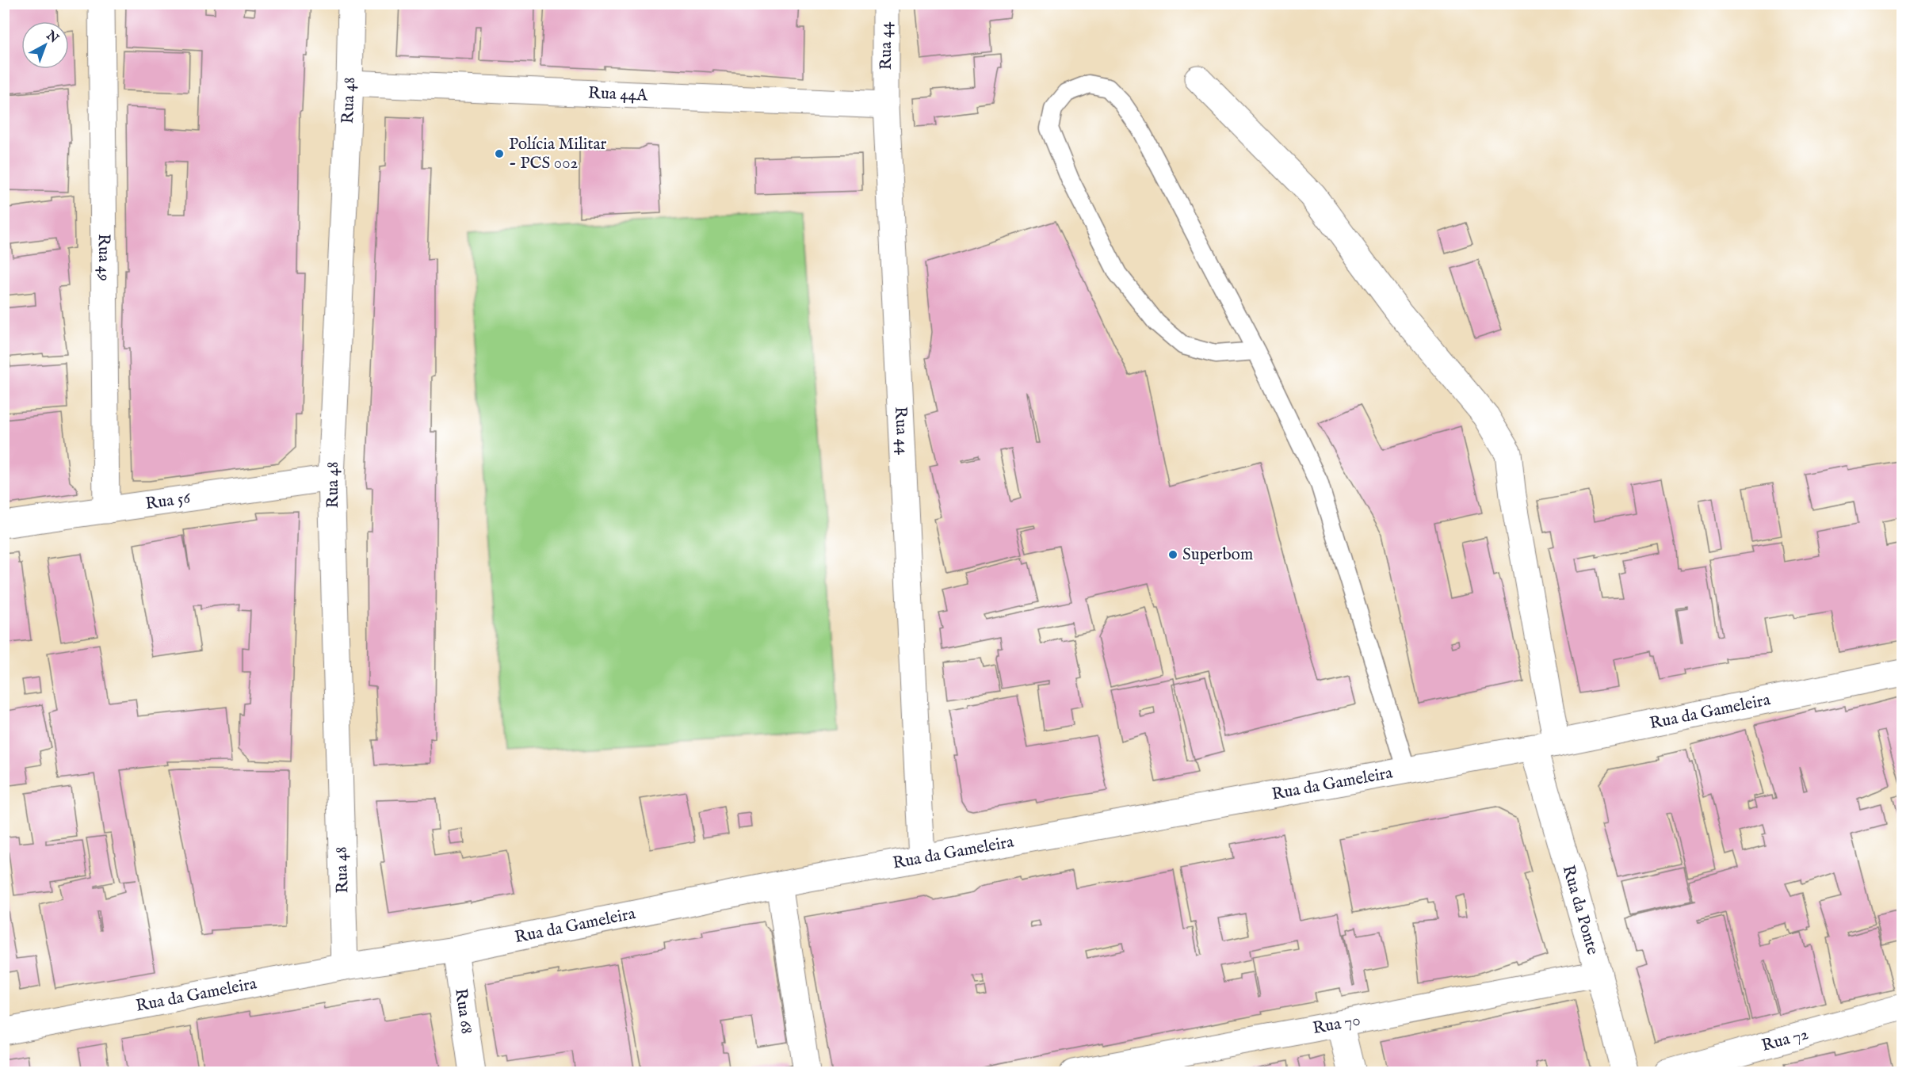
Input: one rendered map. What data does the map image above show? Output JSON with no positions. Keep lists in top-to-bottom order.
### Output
{
  "streets": {
    "street": [
      "Rua 44",
      "Rua 44A",
      "Rua 48",
      "Rua 49",
      "Rua 56",
      "Rua da Gameleira",
      "Rua da Ponte",
      "Rua 68",
      "Rua 70",
      "Rua 72"
    ]
  },
  "crossings": [
    ["Rua 44", "Rua 44A"],
    ["Rua 44", "Rua da Gameleira"],
    ["Rua 44A", "Rua 48"],
    ["Rua 48", "Rua 56"],
    ["Rua 48", "Rua da Gameleira"],
    ["Rua 49", "Rua 56"],
    ["Rua da Gameleira", "Rua da Ponte"],
    ["Rua da Gameleira", "Rua 68"],
    ["Rua da Ponte", "Rua 70"]
  ],
  "places": ["Polícia Militar - PCS 002", "Superbom"],
  "north": "top right"
}
